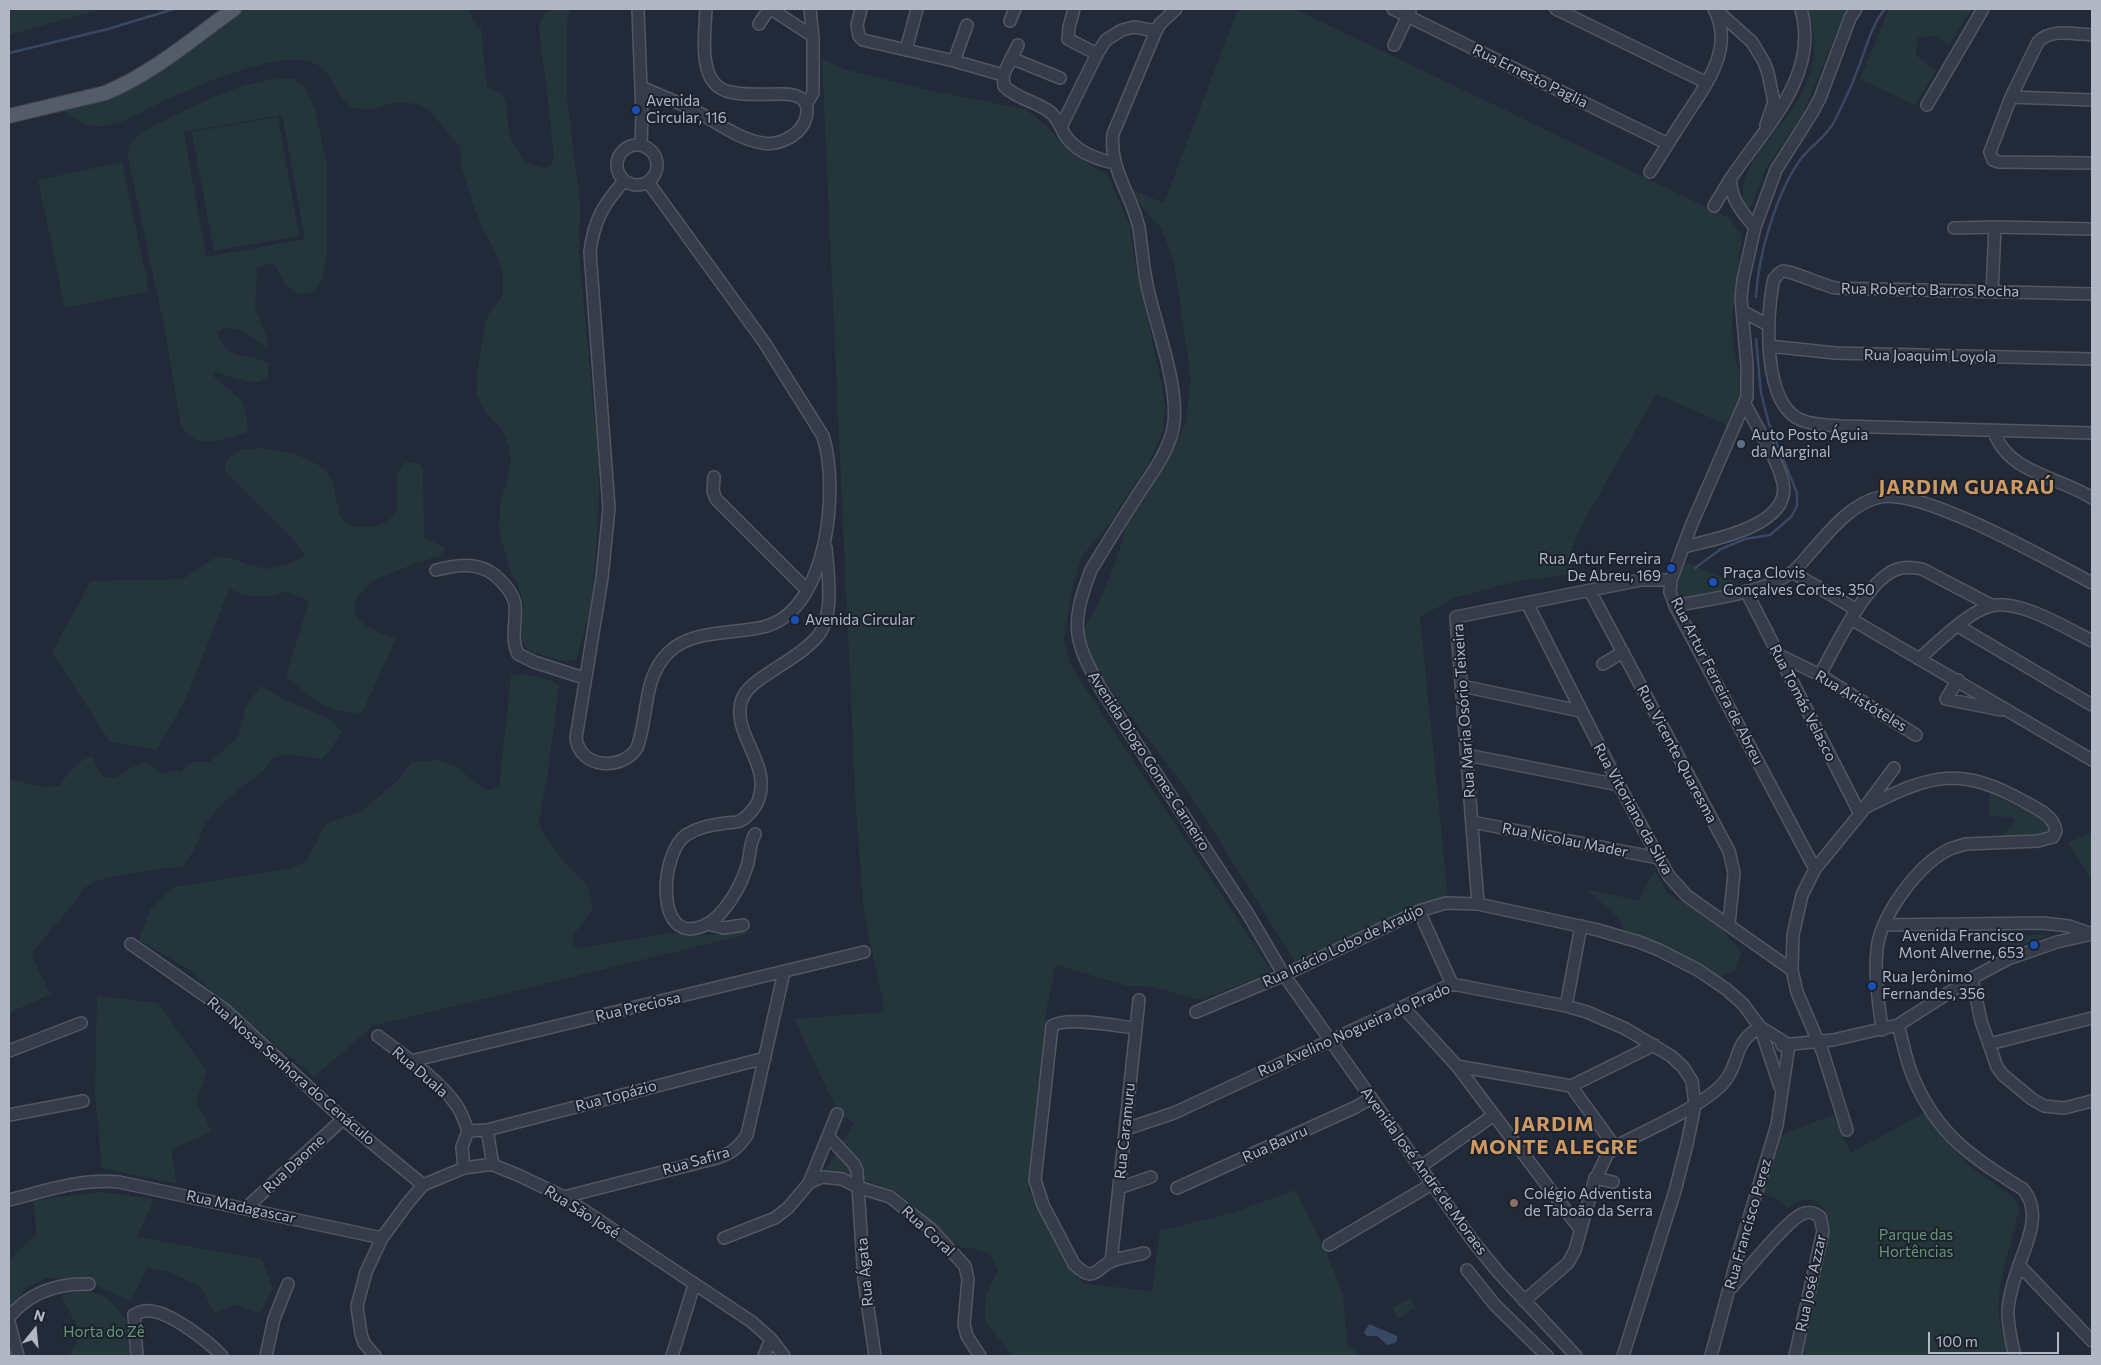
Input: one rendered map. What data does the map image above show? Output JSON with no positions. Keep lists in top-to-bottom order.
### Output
{
  "streets": {
    "street": [
      "Rua Ernesto Paglia",
      "Rua Roberto Barros Rocha",
      "Rua Joaquim Loyola",
      "Rua Artur Ferreira de Abreu",
      "Rua Aristóteles",
      "Rua Tomás Velasco",
      "Rua Maria Osório Teixeira",
      "Rua Vicente Quaresma",
      "Avenida Diogo Gomes Carneiro",
      "Rua Vitoriano da Silva",
      "Rua Nicolau Mader",
      "Rua Inácio Lobo de Araújo",
      "Rua Preciosa",
      "Rua Avelino Nogueira do Prado",
      "Rua Nossa Senhora do Cenáculo",
      "Rua Duala",
      "Rua Topázio",
      "Rua Caramuru",
      "Rua Bauru",
      "Rua Safira",
      "Rua Daome",
      "Avenida José André de Moraes",
      "Rua Madagascar",
      "Rua São José",
      "Rua Francisco Perez",
      "Rua Coral",
      "Rua Ágata",
      "Rua José Azzar"
    ]
  },
  "crossings": [
    ["Rua Artur Ferreira de Abreu", "Rua Maria Osório Teixeira"],
    ["Rua Aristóteles", "Rua Tomás Velasco"],
    ["Rua Maria Osório Teixeira", "Rua Vicente Quaresma"],
    ["Rua Maria Osório Teixeira", "Rua Vitoriano da Silva"],
    ["Rua Maria Osório Teixeira", "Rua Nicolau Mader"],
    ["Rua Maria Osório Teixeira", "Rua Inácio Lobo de Araújo"],
    ["Rua Vicente Quaresma", "Rua Vitoriano da Silva"],
    ["Avenida Diogo Gomes Carneiro", "Rua Inácio Lobo de Araújo"],
    ["Avenida Diogo Gomes Carneiro", "Avenida José André de Moraes"],
    ["Rua Vitoriano da Silva", "Rua Nicolau Mader"],
    ["Rua Inácio Lobo de Araújo", "Avenida José André de Moraes"],
    ["Rua Inácio Lobo de Araújo", "Rua Francisco Perez"],
    ["Rua Preciosa", "Rua Duala"],
    ["Rua Preciosa", "Rua Safira"],
    ["Rua Avelino Nogueira do Prado", "Rua Caramuru"],
    ["Rua Avelino Nogueira do Prado", "Avenida José André de Moraes"],
    ["Rua Nossa Senhora do Cenáculo", "Rua Daome"],
    ["Rua Nossa Senhora do Cenáculo", "Rua São José"],
    ["Rua Duala", "Rua Topázio"],
    ["Rua Topázio", "Rua Safira"],
    ["Rua Bauru", "Avenida José André de Moraes"],
    ["Rua Safira", "Rua São José"],
    ["Rua Daome", "Rua Madagascar"],
    ["Rua Madagascar", "Rua São José"],
    ["Rua Francisco Perez", "Rua José Azzar"],
    ["Rua Coral", "Rua Ágata"]
  ],
  "districts": ["JARDIM GUARAÚ", "JARDIM MONTE ALEGRE"],
  "parks": ["Parque das Hortências", "Horta do Zê"],
  "places": [
    "Avenida Circular, 116",
    "Auto Posto Águia da Marginal",
    "Rua Artur Ferreira De Abreu, 169",
    "Praça Clovis Gonçalves Cortes, 350",
    "Avenida Circular",
    "Avenida Francisco Mont Alverne, 653",
    "Rua Jerônimo Fernandes, 356",
    "Colégio Adventista de Taboão da Serra"
  ],
  "scale_bar": "100 m",
  "north": "top"
}
